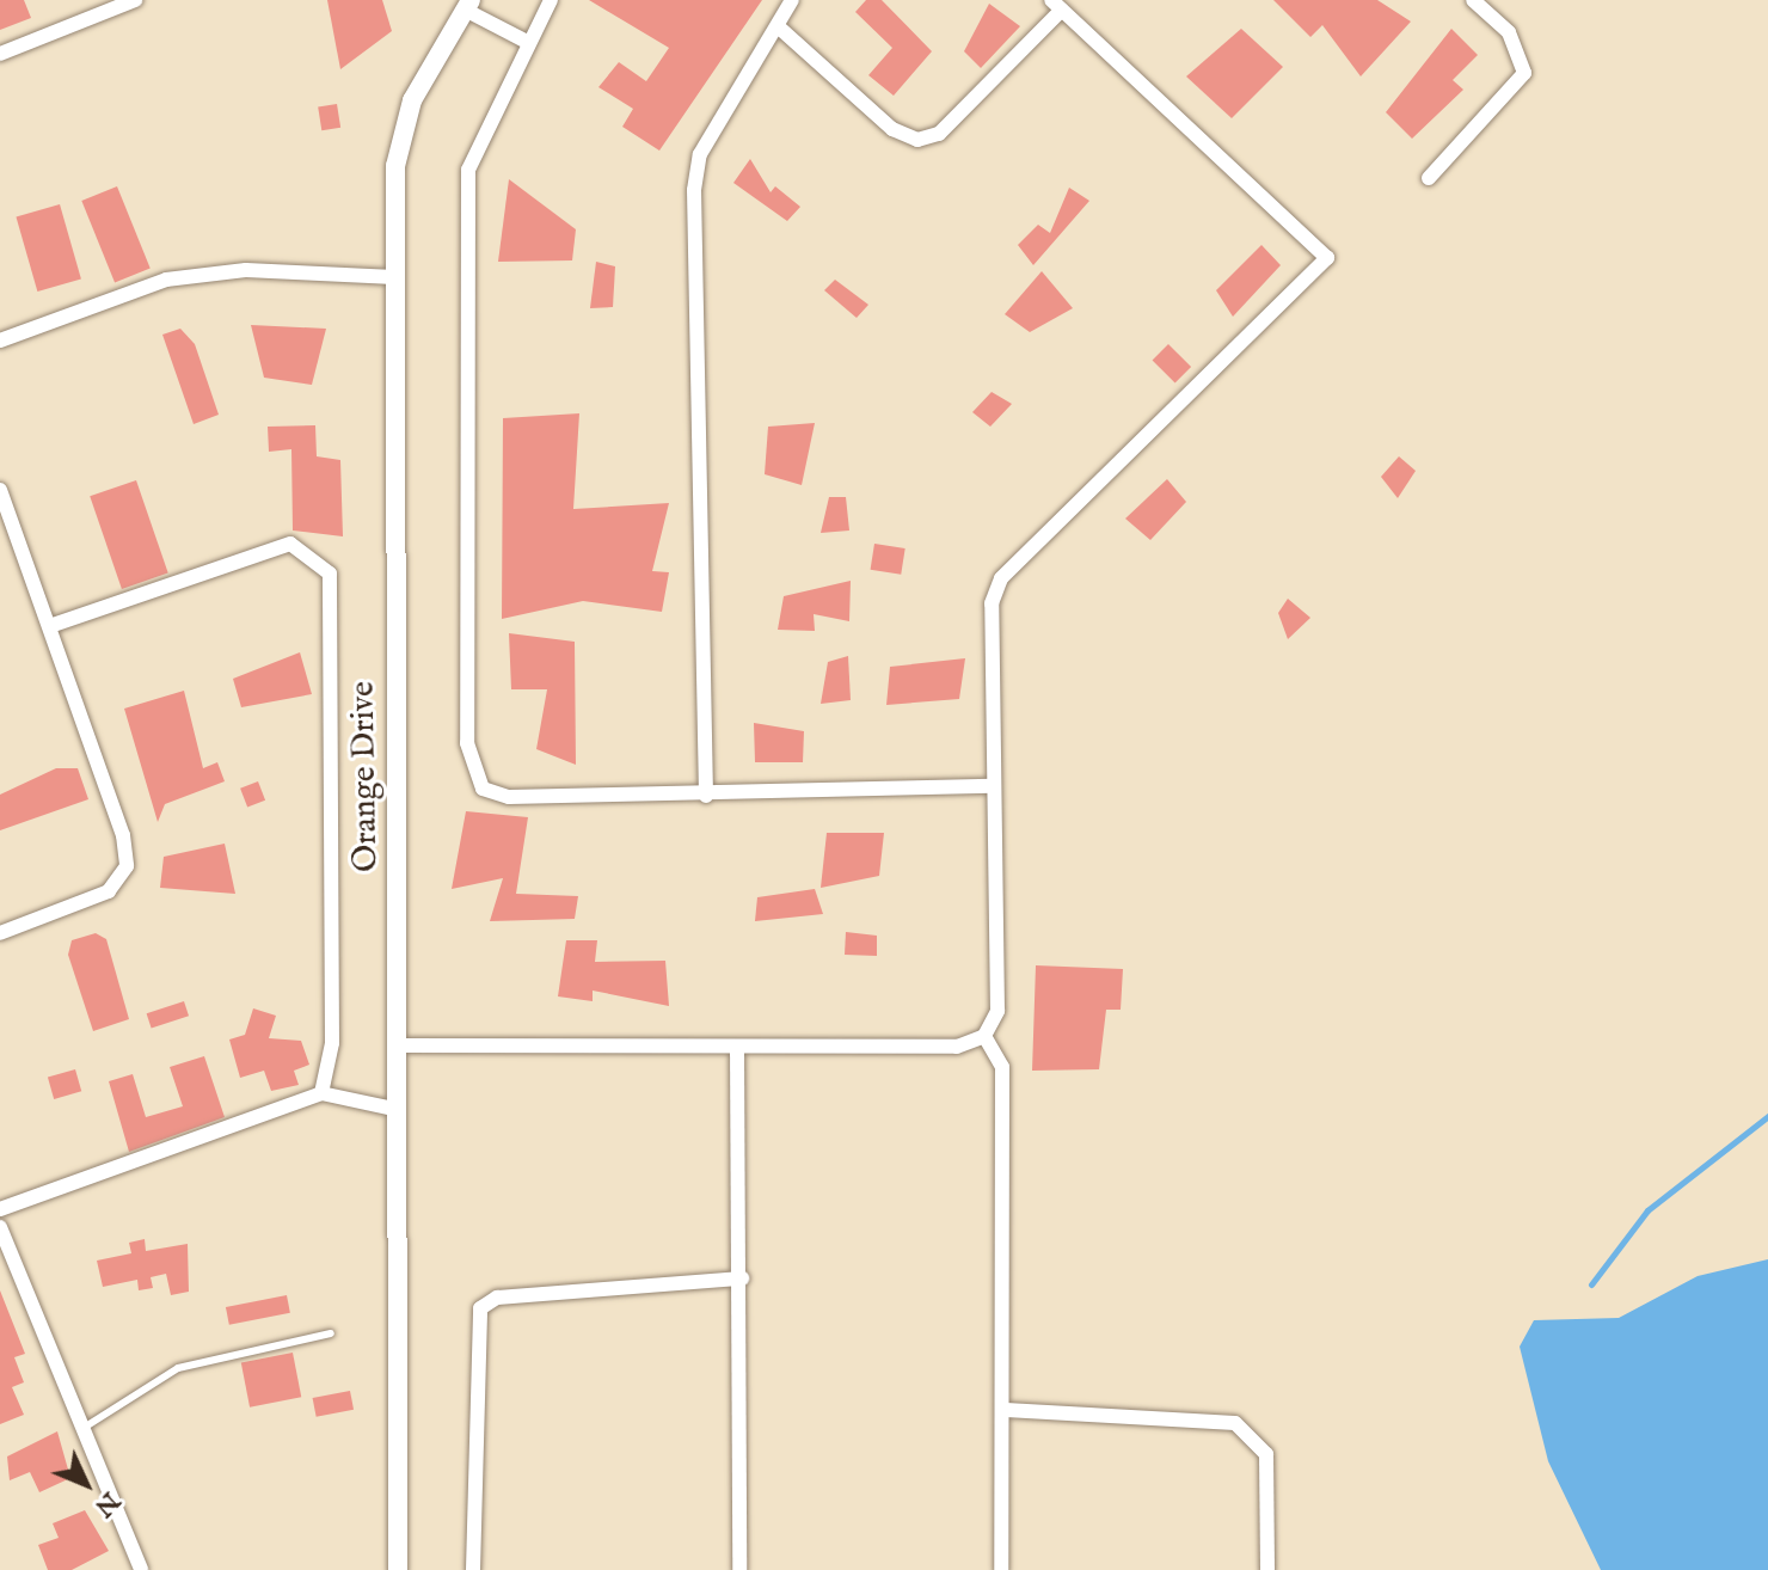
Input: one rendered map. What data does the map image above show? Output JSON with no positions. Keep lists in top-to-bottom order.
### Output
{
  "streets": {
    "street": ["Orange Drive"]
  },
  "north": "bottom right"
}
